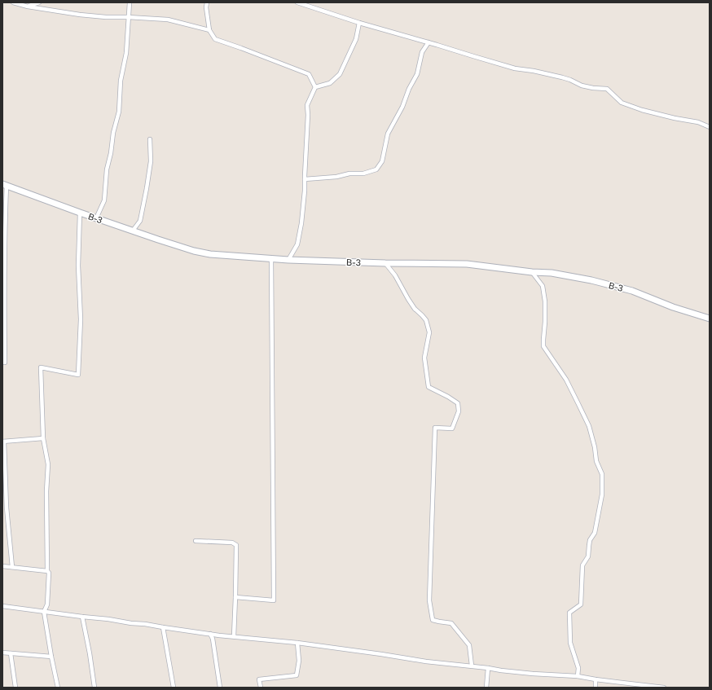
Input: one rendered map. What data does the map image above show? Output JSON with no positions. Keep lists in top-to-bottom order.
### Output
{
  "streets": {
    "main road": ["B-3"]
  }
}
